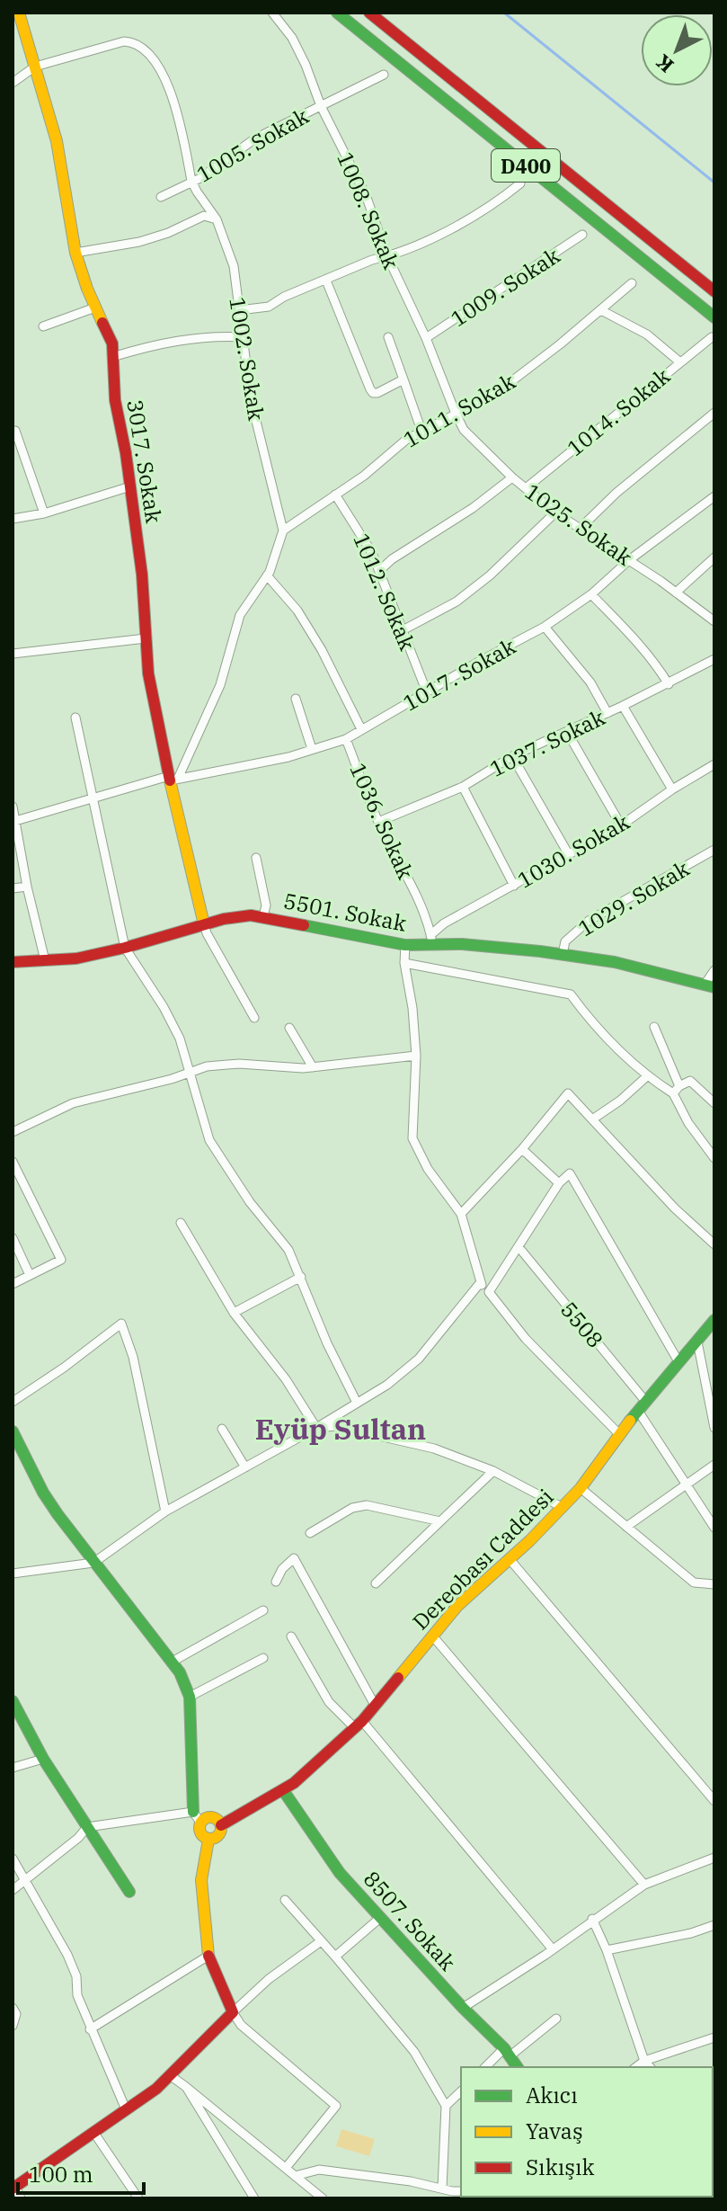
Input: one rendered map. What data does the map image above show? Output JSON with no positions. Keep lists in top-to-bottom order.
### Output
{
  "streets": {
    "main road": [
      "D400",
      "3017. Sokak",
      "5501. Sokak",
      "Dereobası Caddesi",
      "8507. Sokak"
    ],
    "street": [
      "1005. Sokak",
      "1008. Sokak",
      "1009. Sokak",
      "1002. Sokak",
      "1011. Sokak",
      "1014. Sokak",
      "1025. Sokak",
      "1012. Sokak",
      "1017. Sokak",
      "1037. Sokak",
      "1036. Sokak",
      "1030. Sokak",
      "1029. Sokak",
      "5508"
    ]
  },
  "crossings": [
    ["1005. Sokak", "1008. Sokak"],
    ["1005. Sokak", "1002. Sokak"],
    ["1008. Sokak", "1009. Sokak"],
    ["1008. Sokak", "1011. Sokak"],
    ["1008. Sokak", "1025. Sokak"],
    ["1002. Sokak", "1011. Sokak"],
    ["1002. Sokak", "3017. Sokak"],
    ["1011. Sokak", "1025. Sokak"],
    ["1011. Sokak", "1012. Sokak"],
    ["1014. Sokak", "1025. Sokak"],
    ["3017. Sokak", "1017. Sokak"],
    ["3017. Sokak", "5501. Sokak"],
    ["1025. Sokak", "1017. Sokak"],
    ["1012. Sokak", "1017. Sokak"],
    ["1017. Sokak", "1036. Sokak"],
    ["1037. Sokak", "1036. Sokak"],
    ["1036. Sokak", "1030. Sokak"],
    ["1036. Sokak", "5501. Sokak"],
    ["1030. Sokak", "5501. Sokak"],
    ["1029. Sokak", "5501. Sokak"],
    ["5508", "Dereobası Caddesi"],
    ["Dereobası Caddesi", "8507. Sokak"]
  ],
  "districts": ["Eyüp Sultan"],
  "legend": ["Akıcı", "Yavaş", "Sıkışık"],
  "scale_bar": "100 m",
  "north": "bottom left"
}
